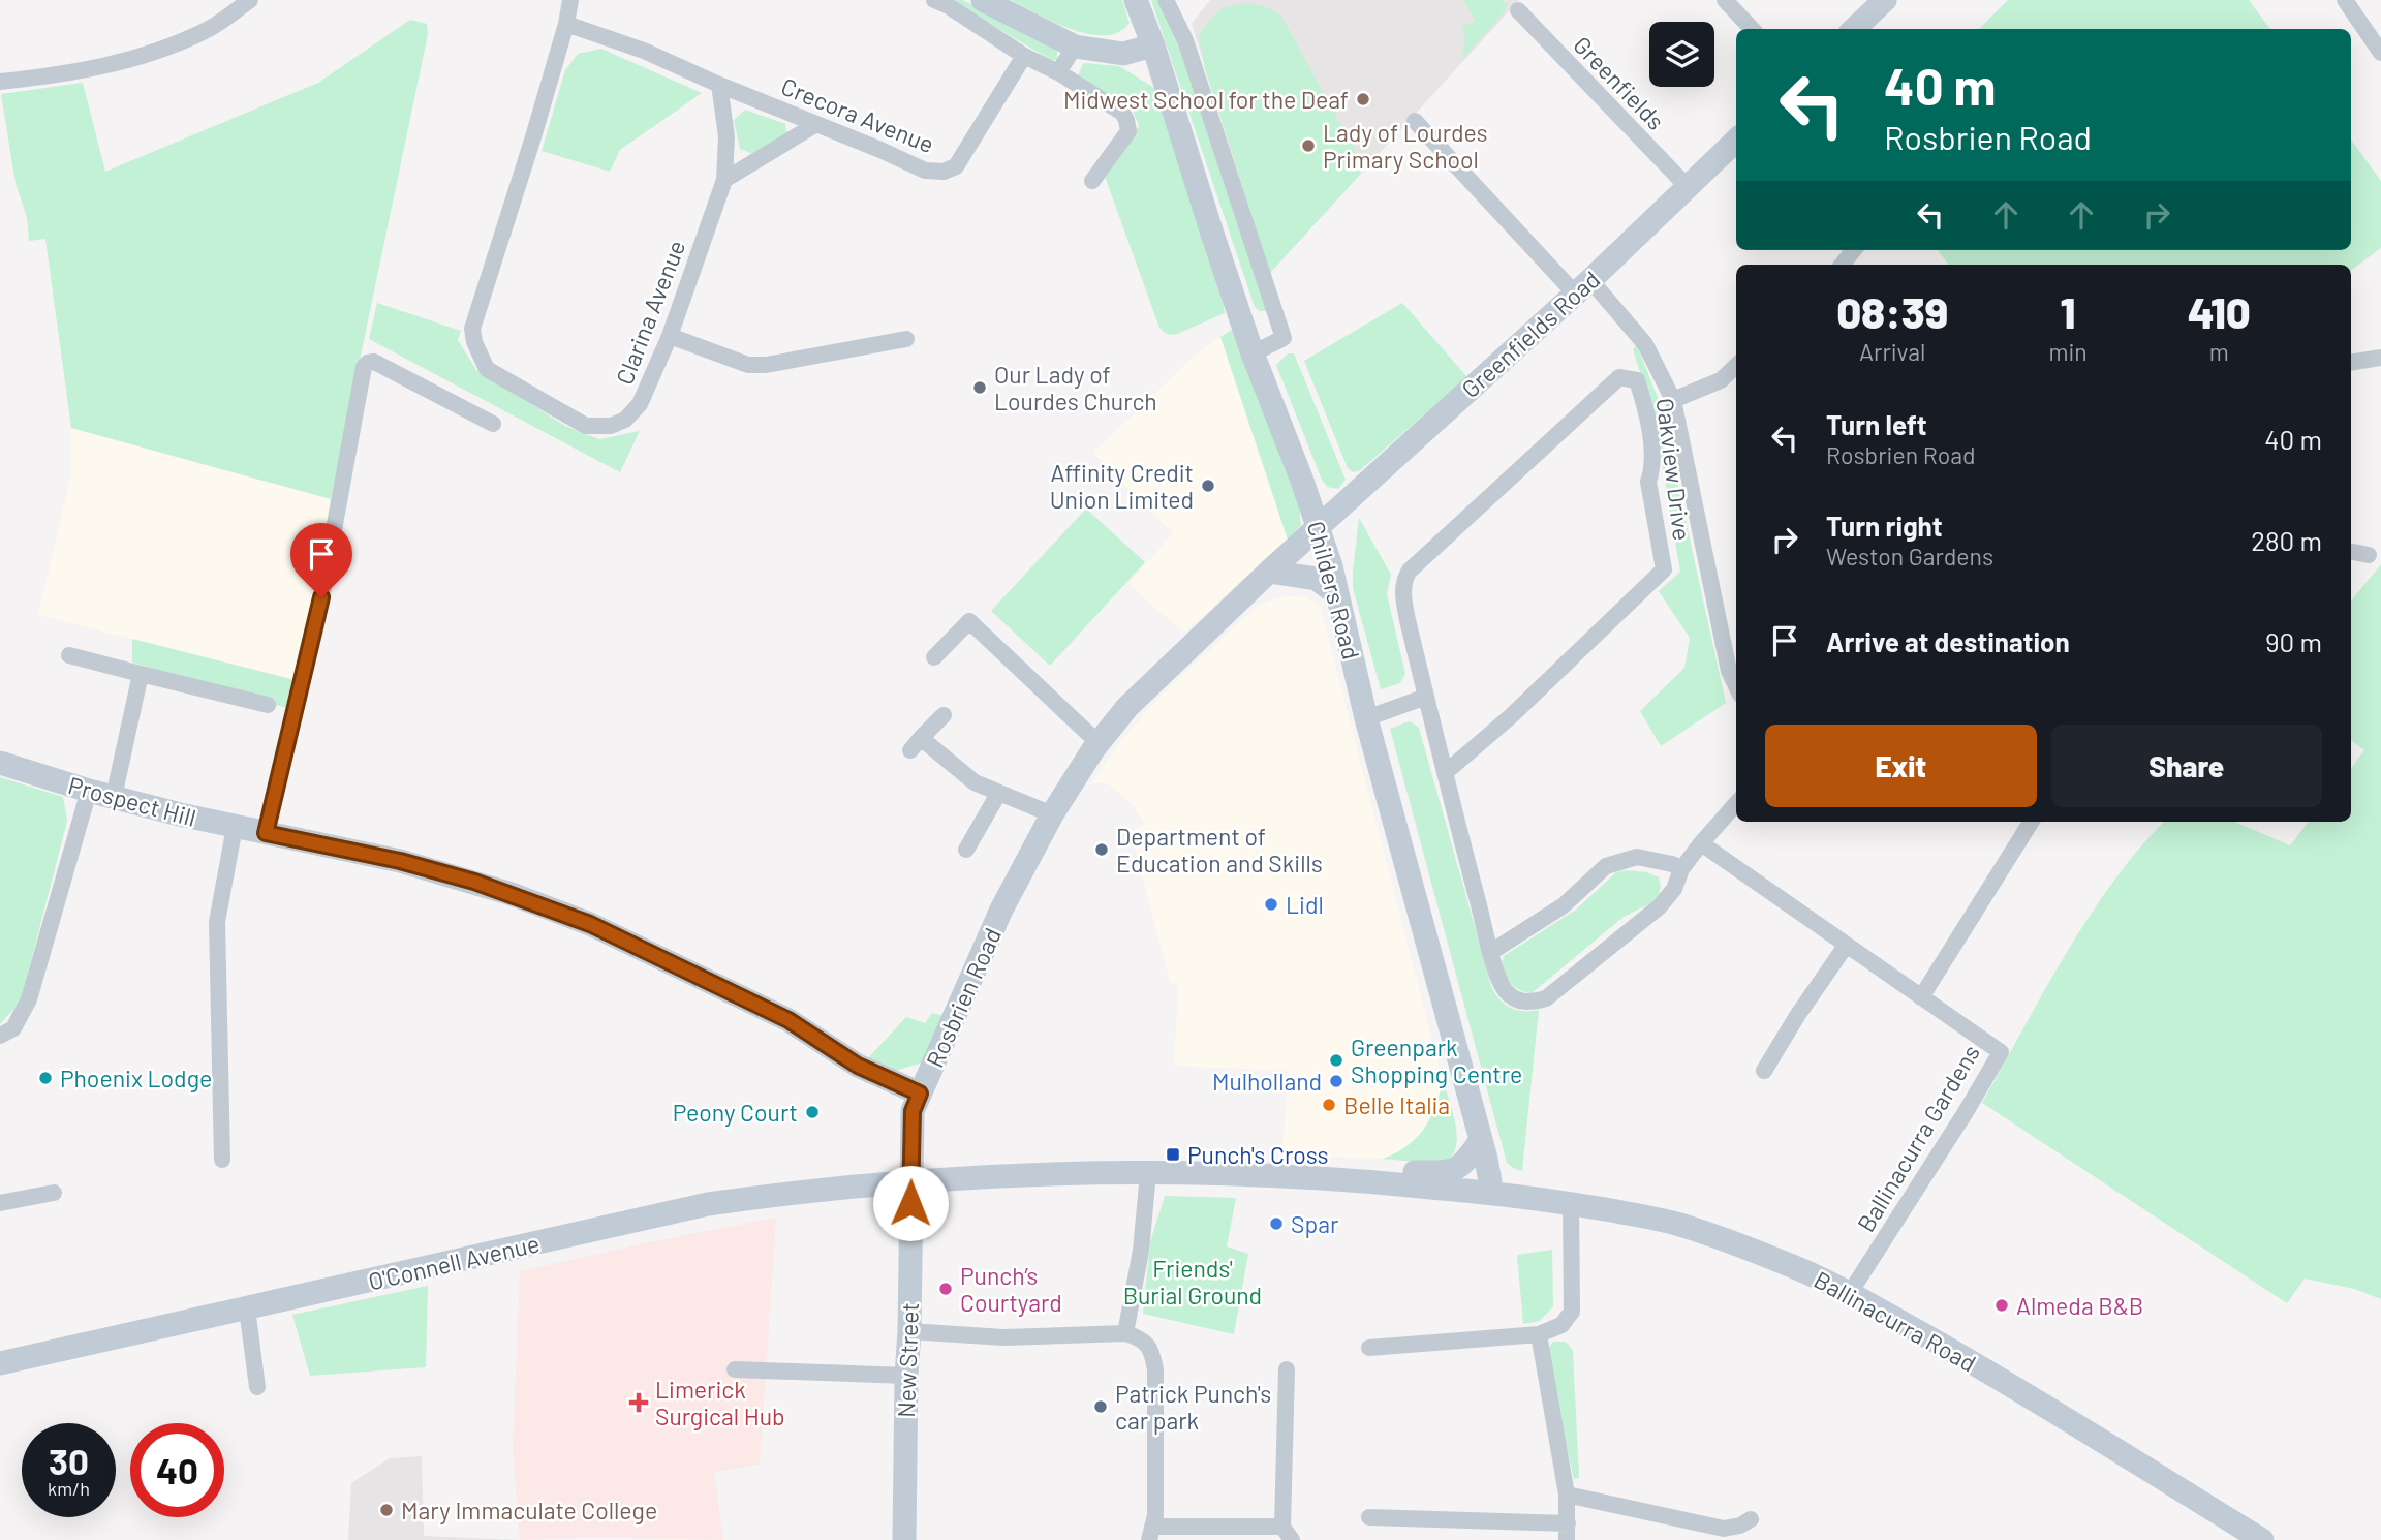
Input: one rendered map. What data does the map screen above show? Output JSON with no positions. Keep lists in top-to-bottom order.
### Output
{
  "streets": {
    "main road": [
      "Greenfields Road",
      "Childers Road",
      "Prospect Hill",
      "Rosbrien Road",
      "O'Connell Avenue",
      "Ballinacurra Road",
      "New Street"
    ],
    "street": [
      "Greenfields",
      "Crecora Avenue",
      "Clarina Avenue",
      "Oakview Drive",
      "Ballinacurra Gardens"
    ]
  },
  "crossings": [
    ["Greenfields", "Greenfields Road"],
    ["Crecora Avenue", "Clarina Avenue"],
    ["Greenfields Road", "Childers Road"],
    ["Greenfields Road", "Rosbrien Road"],
    ["Childers Road", "Rosbrien Road"],
    ["Childers Road", "Ballinacurra Road"],
    ["Prospect Hill", "Rosbrien Road"],
    ["Rosbrien Road", "New Street"],
    ["Ballinacurra Gardens", "Ballinacurra Road"],
    ["O'Connell Avenue", "Ballinacurra Road"],
    ["O'Connell Avenue", "New Street"]
  ],
  "parks": ["Friends' Burial Ground"],
  "places": {
    "other": [
      "Midwest School for the Deaf",
      "Lady of Lourdes Primary School",
      "Our Lady of Lourdes Church",
      "Affinity Credit Union Limited",
      "Department of Education and Skills",
      "Lidl",
      "Greenpark Shopping Centre",
      "Phoenix Lodge",
      "Mulholland",
      "Belle Italia",
      "Peony Court",
      "Spar",
      "Punch’s Courtyard",
      "Almeda B&B",
      "Patrick Punch's car park",
      "Mary Immaculate College"
    ],
    "transit": ["Punch's Cross"],
    "health": ["Limerick Surgical Hub"]
  },
  "page": {
    "turn": ["40 m", "Rosbrien Road"],
    "eta": [
      "08:39",
      "Arrival",
      "1",
      "min",
      "410",
      "m"
    ],
    "list": [
      {
        "name": "Turn left",
        "note": "Rosbrien Road",
        "value": "40 m"
      },
      {
        "name": "Turn right",
        "note": "Weston Gardens",
        "value": "280 m"
      },
      {
        "name": "Arrive at destination",
        "value": "90 m"
      }
    ],
    "buttons": ["Exit", "Share"],
    "speed": "30 km/h",
    "limit": "40"
  }
}
